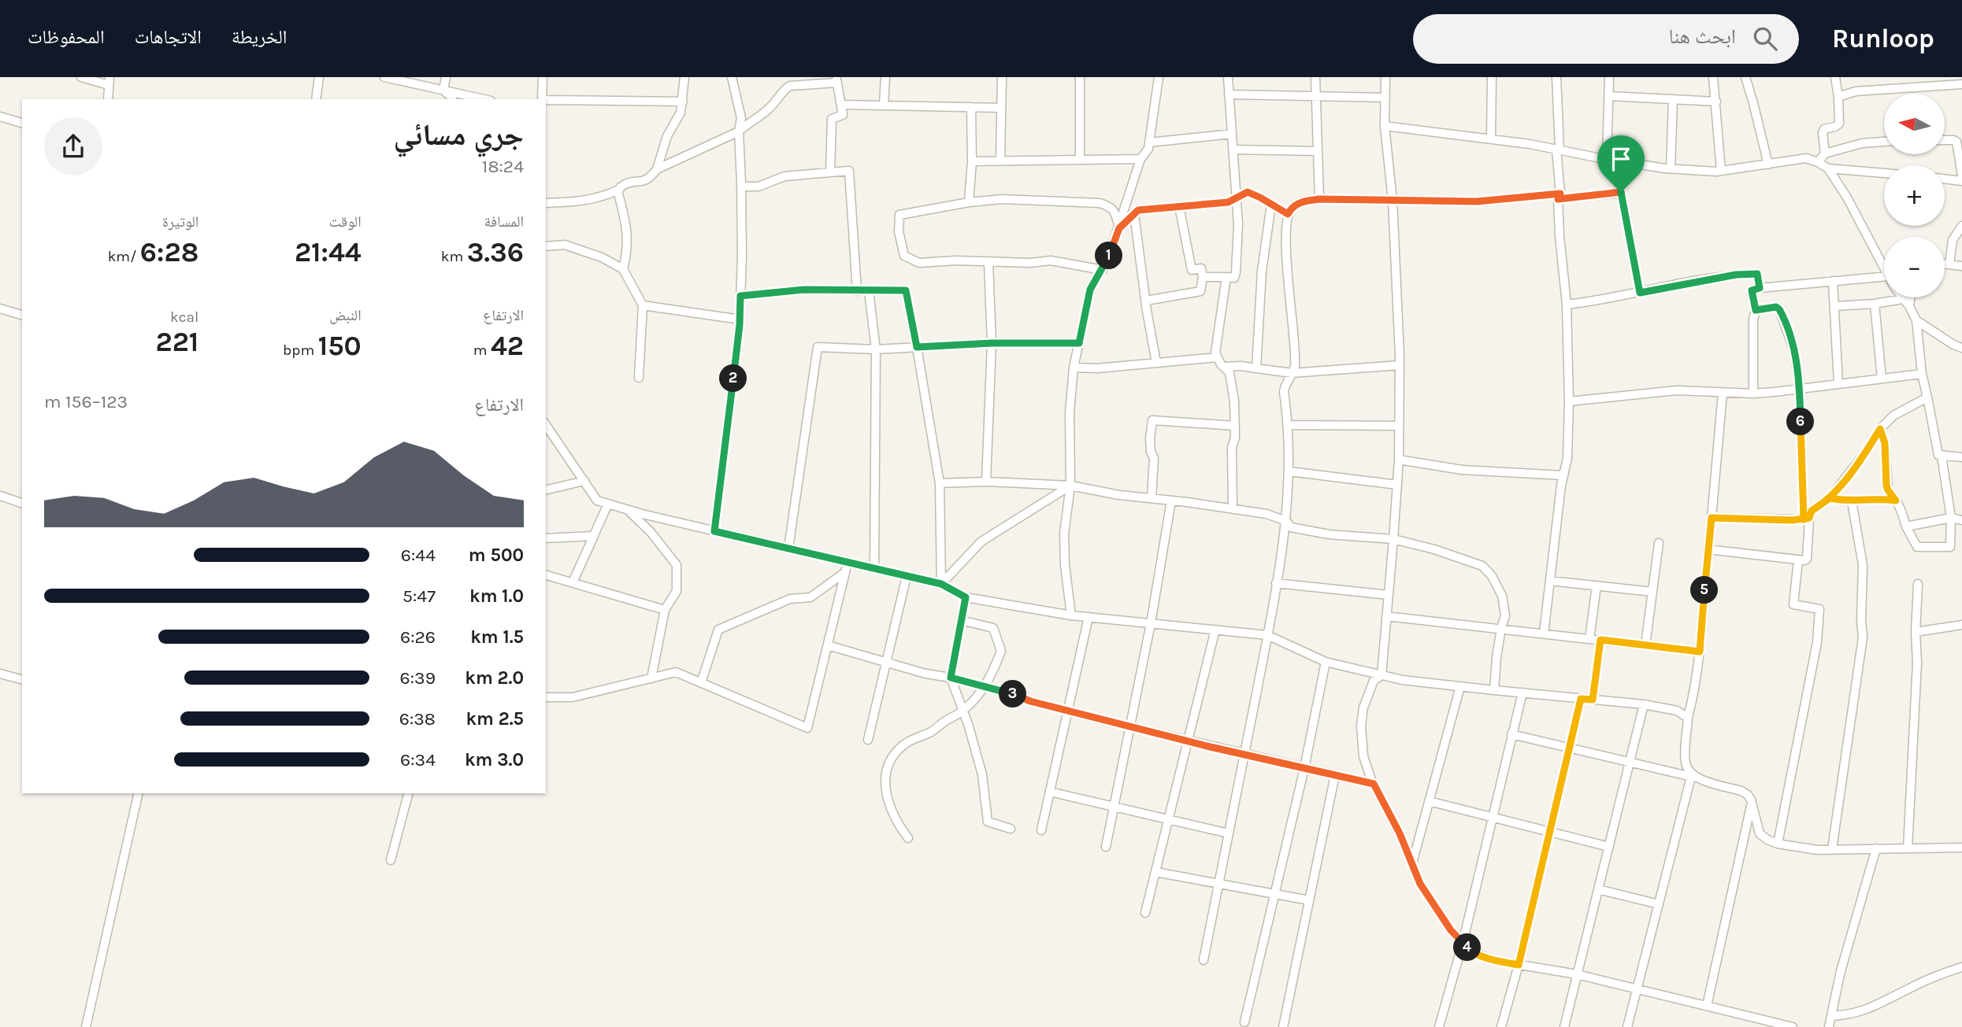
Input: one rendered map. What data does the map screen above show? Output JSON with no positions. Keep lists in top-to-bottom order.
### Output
{
  "north": "left",
  "page": {
    "header": "Runloop",
    "search": "ابحث هنا",
    "nav": ["الخريطة", "الاتجاهات", "المحفوظات"],
    "map_buttons": ["+", "−"],
    "heading": ["جري مسائي", "18:24"],
    "stats": [
      ["المسافة", "3.36 km"],
      ["الوقت", "21:44"],
      ["الوتيرة", "6:28 /km"],
      ["الارتفاع", "42 m"],
      ["النبض", "150 bpm"],
      ["kcal", "221"]
    ],
    "pins": [
      "1",
      "2",
      "6",
      "5",
      "3",
      "4"
    ],
    "chart": ["الارتفاع", "123–156 m"],
    "list": [
      {
        "name": "500 m",
        "note": "6:44"
      },
      {
        "name": "1.0 km",
        "note": "5:47"
      },
      {
        "name": "1.5 km",
        "note": "6:26"
      },
      {
        "name": "2.0 km",
        "note": "6:39"
      },
      {
        "name": "2.5 km",
        "note": "6:38"
      },
      {
        "name": "3.0 km",
        "note": "6:34"
      }
    ]
  }
}
